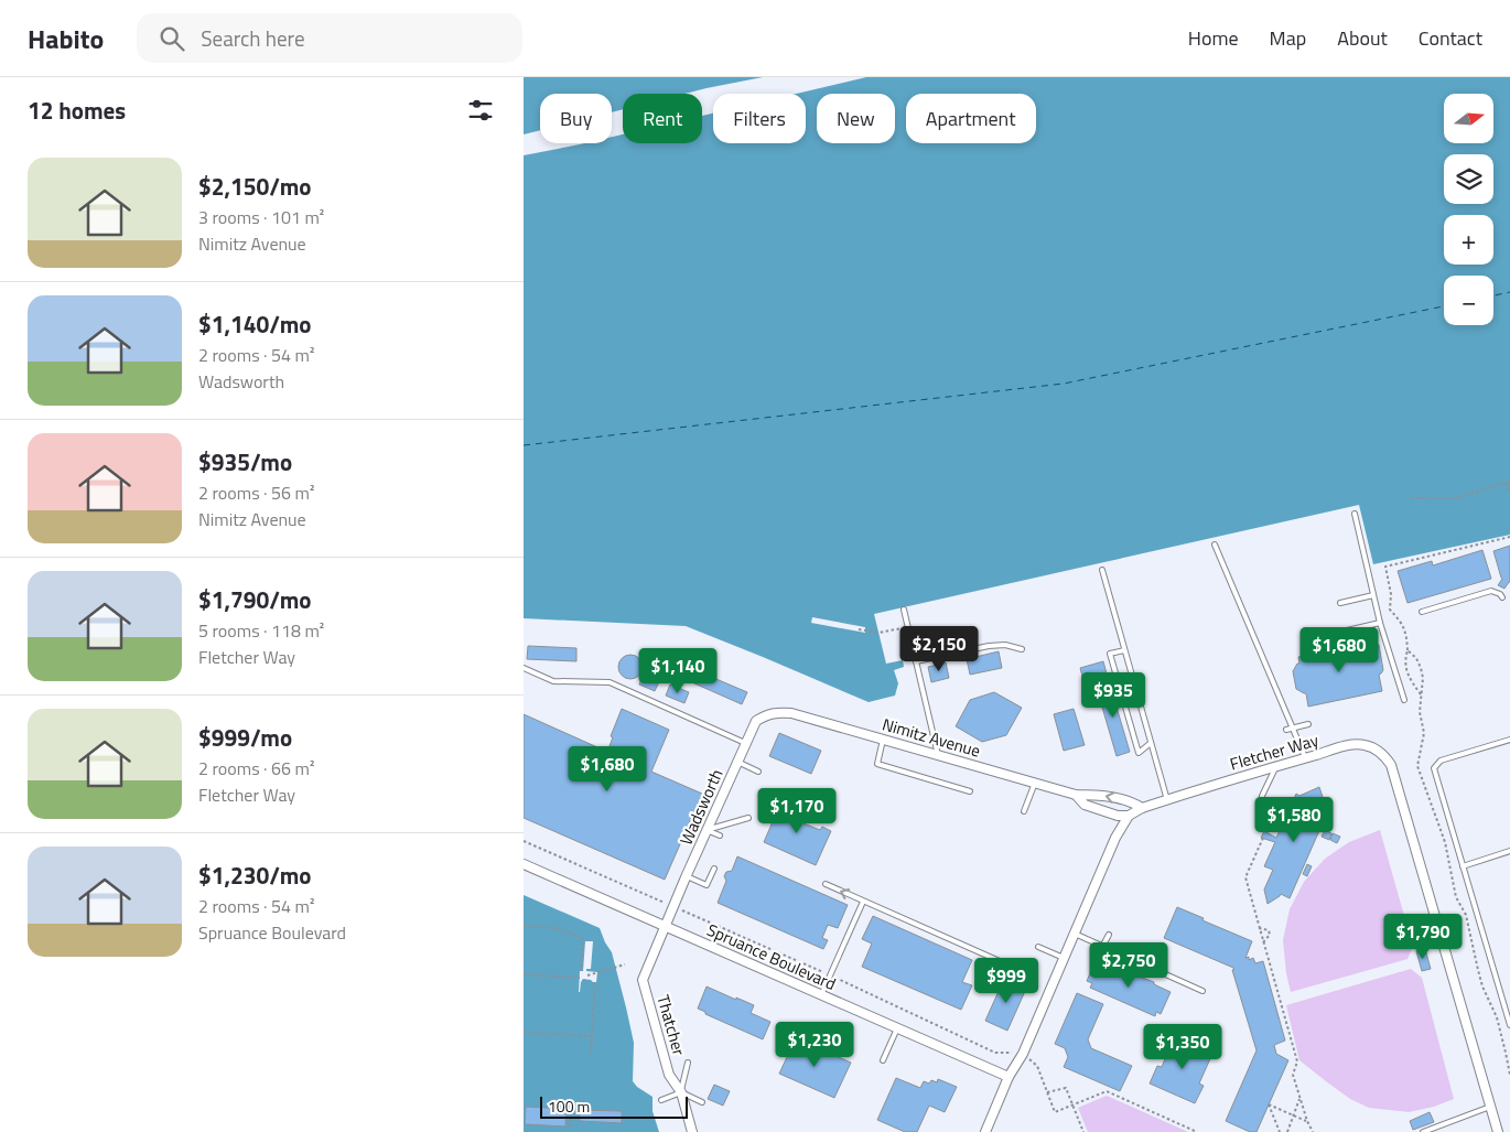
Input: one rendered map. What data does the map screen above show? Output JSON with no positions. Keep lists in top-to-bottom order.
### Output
{
  "streets": {
    "street": [
      "Nimitz Avenue",
      "Fletcher Way",
      "Wadsworth",
      "Spruance Boulevard",
      "Thatcher"
    ]
  },
  "crossings": [
    ["Nimitz Avenue", "Fletcher Way"],
    ["Nimitz Avenue", "Wadsworth"],
    ["Fletcher Way", "Spruance Boulevard"],
    ["Wadsworth", "Spruance Boulevard"],
    ["Wadsworth", "Thatcher"],
    ["Spruance Boulevard", "Thatcher"]
  ],
  "scale_bar": "100 m",
  "north": "right",
  "page": {
    "header": "Habito",
    "search": "Search here",
    "nav": [
      "Home",
      "Map",
      "About",
      "Contact"
    ],
    "heading": "12 homes",
    "map_buttons": ["+", "−"],
    "chip": [
      "Buy",
      "Rent",
      "Filters",
      "New",
      "Apartment"
    ],
    "list": [
      {
        "name": "$2,150/mo",
        "note": "3 rooms · 101 m² · Nimitz Avenue"
      },
      {
        "name": "$1,140/mo",
        "note": "2 rooms · 54 m² · Wadsworth"
      },
      {
        "name": "$935/mo",
        "note": "2 rooms · 56 m² · Nimitz Avenue"
      },
      {
        "name": "$1,790/mo",
        "note": "5 rooms · 118 m² · Fletcher Way"
      },
      {
        "name": "$999/mo",
        "note": "2 rooms · 66 m² · Fletcher Way"
      },
      {
        "name": "$1,230/mo",
        "note": "2 rooms · 54 m² · Spruance Boulevard"
      }
    ],
    "price": [
      "$2,150",
      "$1,680",
      "$1,140",
      "$935",
      "$1,680",
      "$1,170",
      "$1,580",
      "$1,790",
      "$2,750",
      "$999",
      "$1,230",
      "$1,350"
    ],
    "scale": "100 m"
  }
}
